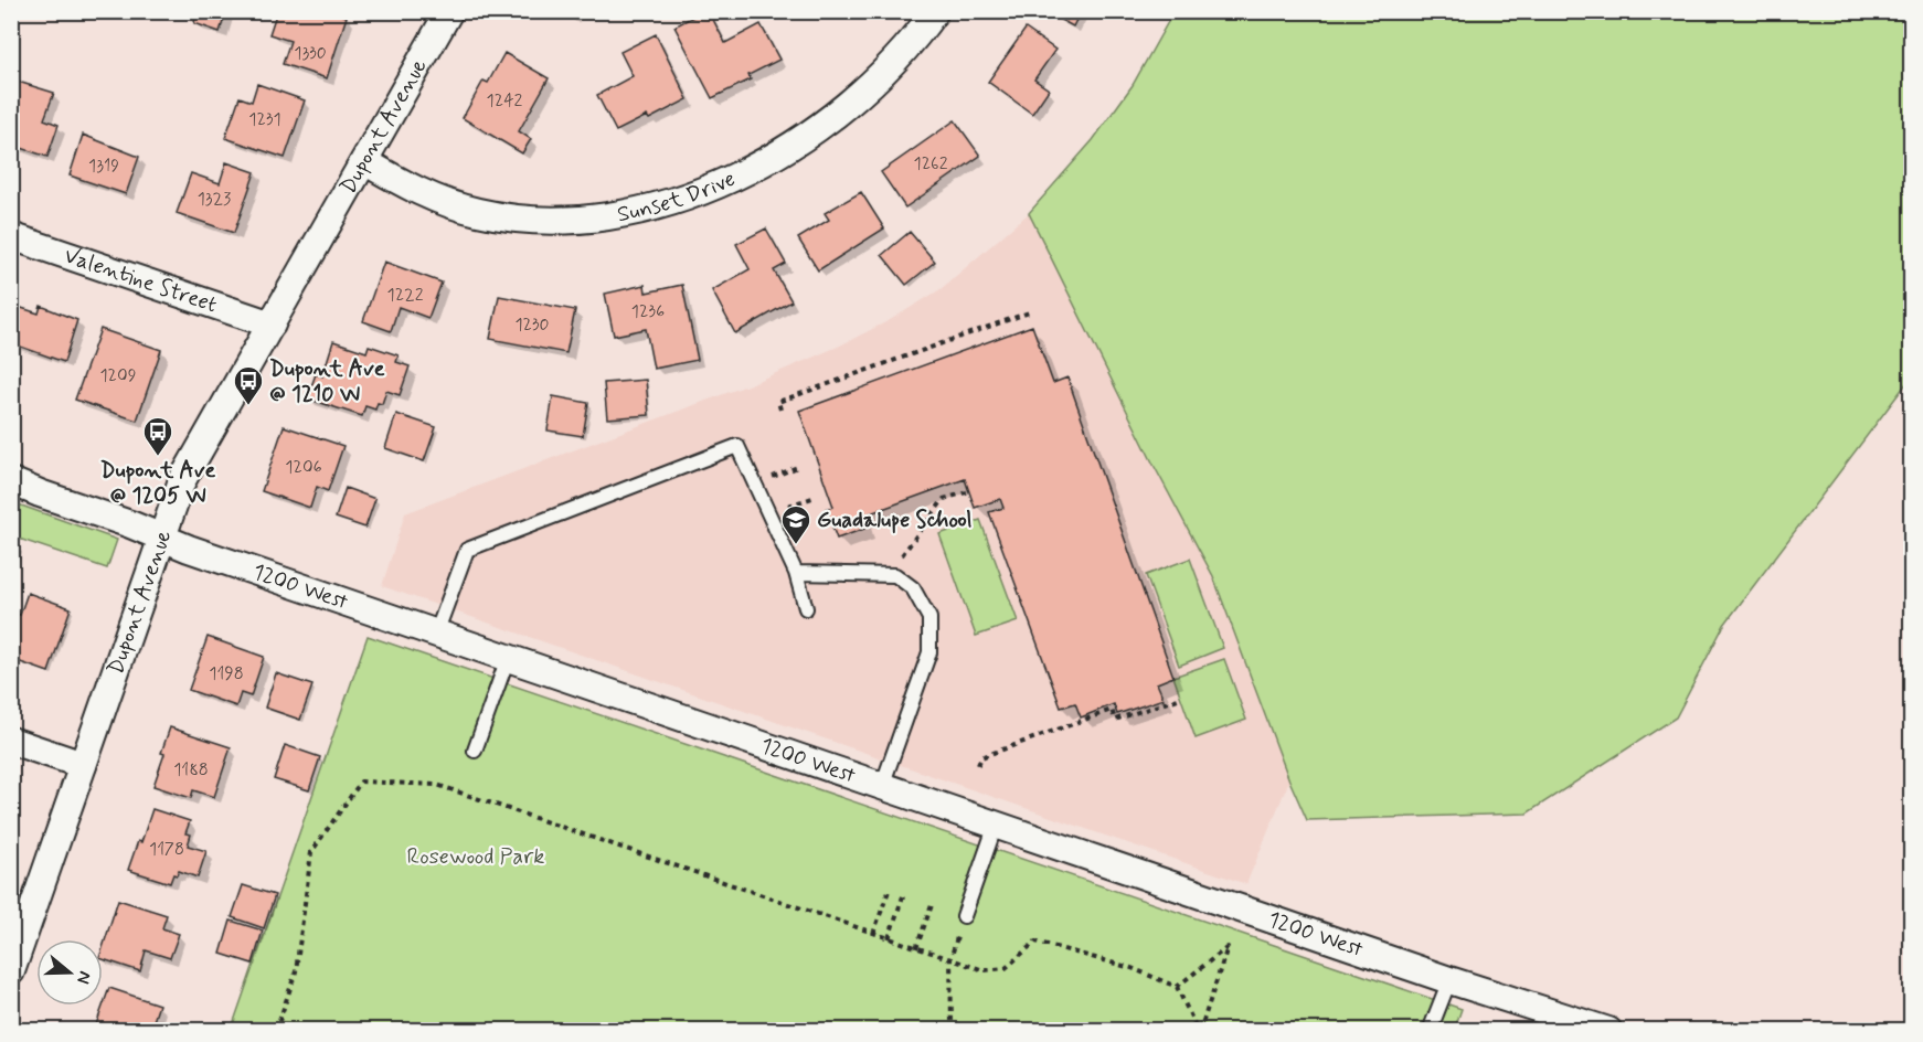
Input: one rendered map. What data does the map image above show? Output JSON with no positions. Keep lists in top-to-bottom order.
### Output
{
  "streets": {
    "street": [
      "Dupont Avenue",
      "Sunset Drive",
      "Valentine Street",
      "1200 West"
    ]
  },
  "crossings": [
    ["Dupont Avenue", "Sunset Drive"],
    ["Dupont Avenue", "Valentine Street"],
    ["Dupont Avenue", "1200 West"]
  ],
  "parks": ["Rosewood Park"],
  "places": {
    "bus stop": ["Dupont Ave @ 1210 W", "Dupont Ave @ 1205 W"],
    "school or university": ["Guadalupe School"]
  },
  "house_numbers": [
    "1330",
    "1242",
    "1231",
    "1262",
    "1319",
    "1323",
    "1222",
    "1236",
    "1230",
    "1209",
    "1206",
    "1198",
    "1188",
    "1178"
  ],
  "north": "right"
}
